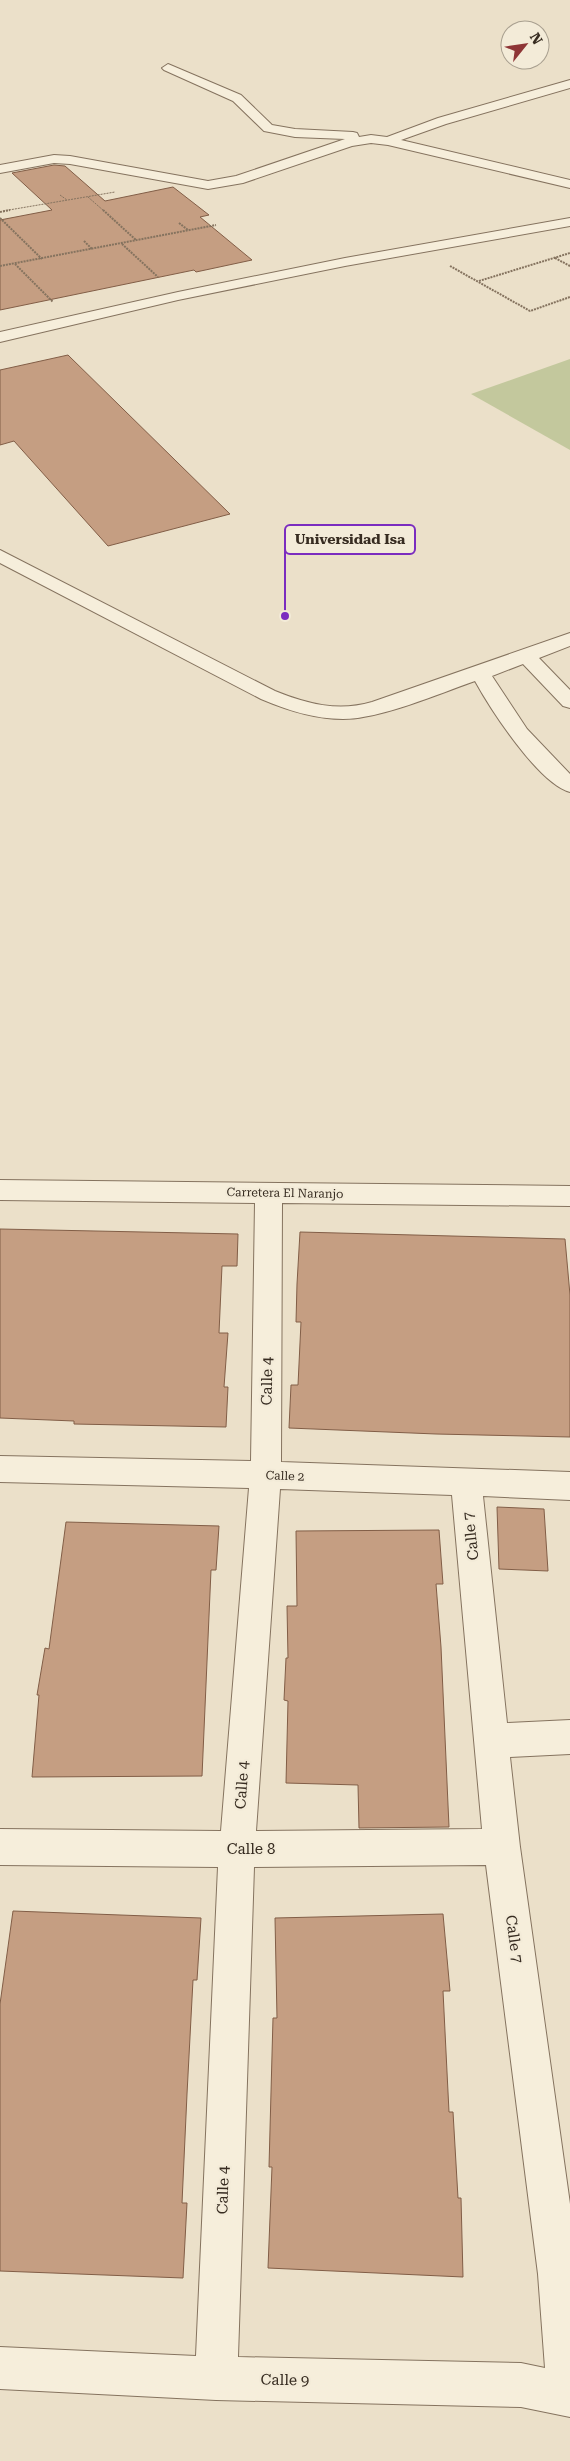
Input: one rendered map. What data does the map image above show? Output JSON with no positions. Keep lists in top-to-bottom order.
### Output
{
  "streets": {
    "street": [
      "Carretera El Naranjo",
      "Calle 4",
      "Calle 2",
      "Calle 7",
      "Calle 8",
      "Calle 9"
    ]
  },
  "crossings": [
    ["Carretera El Naranjo", "Calle 4"],
    ["Calle 4", "Calle 2"],
    ["Calle 4", "Calle 8"],
    ["Calle 4", "Calle 9"],
    ["Calle 2", "Calle 7"],
    ["Calle 7", "Calle 8"],
    ["Calle 7", "Calle 9"]
  ],
  "places": ["Universidad Isa"],
  "north": "top right"
}
